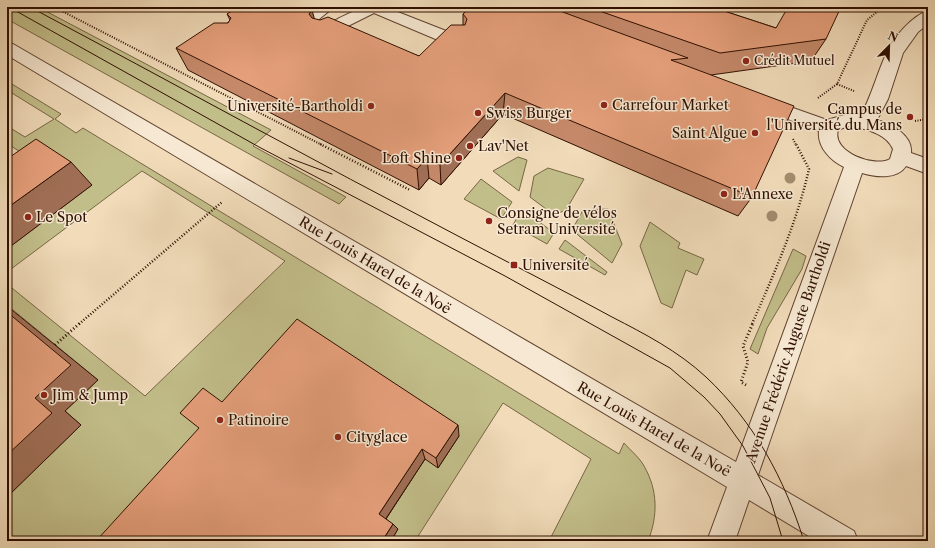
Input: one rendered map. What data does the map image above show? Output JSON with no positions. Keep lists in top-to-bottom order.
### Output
{
  "streets": {
    "street": ["Rue Louis Harel de la Noë", "Avenue Frédéric Auguste Bartholdi"]
  },
  "crossings": [
    ["Rue Louis Harel de la Noë", "Avenue Frédéric Auguste Bartholdi"]
  ],
  "places": {
    "other": [
      "Crédit Mutuel",
      "Carrefour Market",
      "Université-Bartholdi",
      "Swiss Burger",
      "Campus de l'Université du Mans",
      "Saint Algue",
      "Lav'Net",
      "Loft Shine",
      "L'Annexe",
      "Le Spot",
      "Consigne de vélos Setram Université",
      "Jim & Jump",
      "Patinoire",
      "Cityglace"
    ],
    "transit": ["Université"]
  },
  "north": "top right"
}
